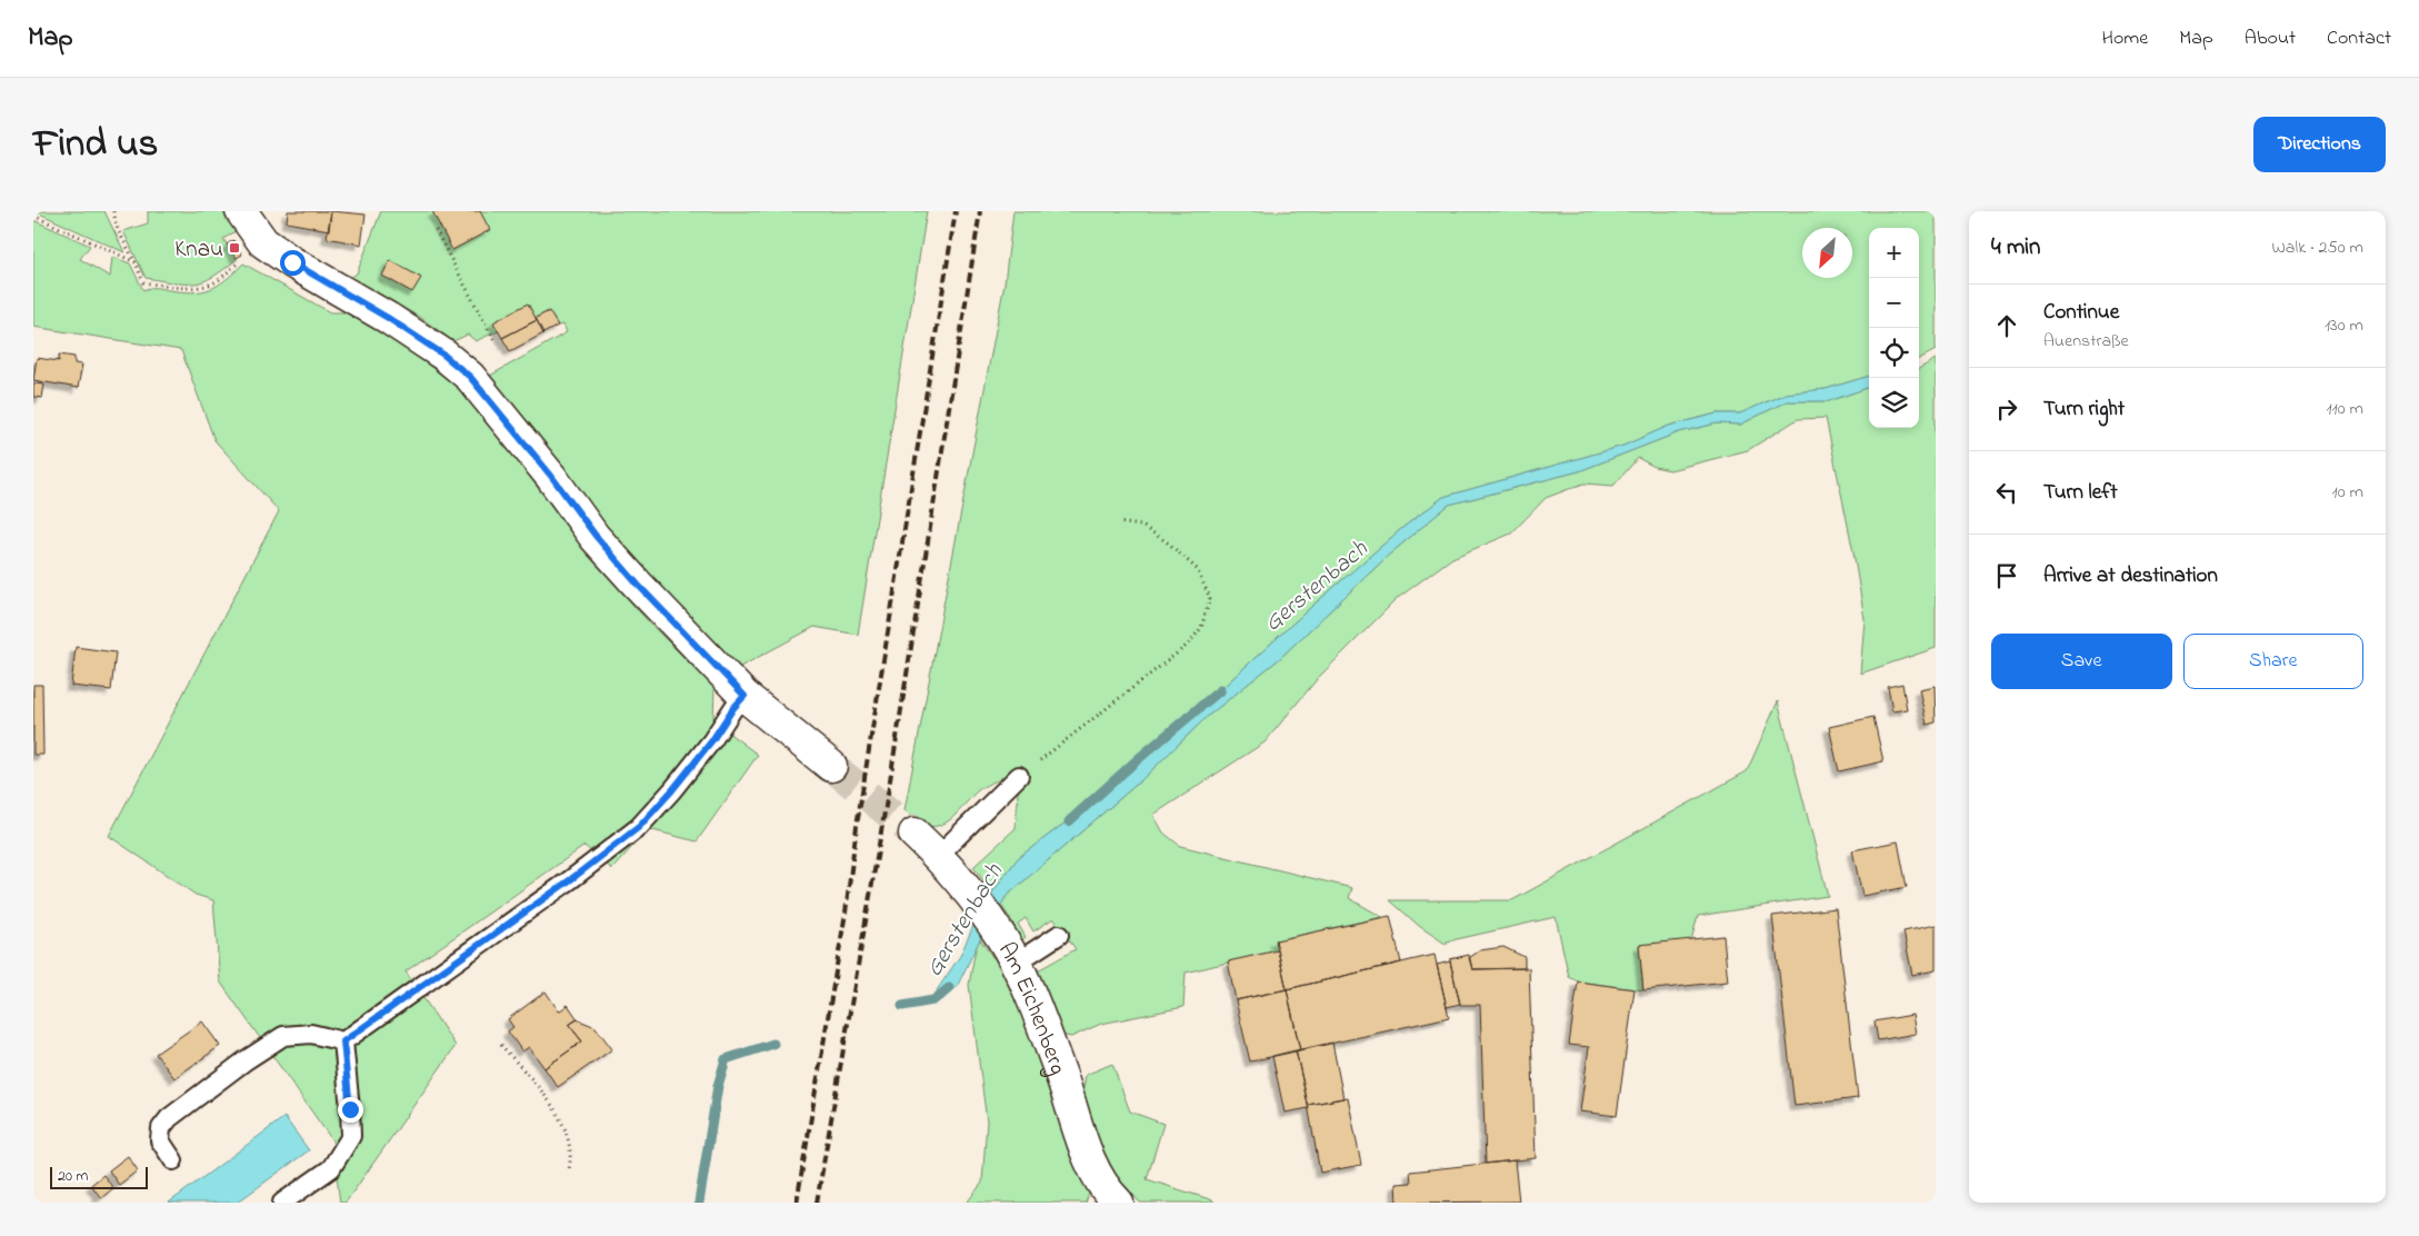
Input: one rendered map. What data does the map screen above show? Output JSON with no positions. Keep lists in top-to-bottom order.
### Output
{
  "streets": {
    "street": ["Am Eichenberg"]
  },
  "water": ["Gerstenbach"],
  "places": {
    "transit": ["Knau"]
  },
  "scale_bar": "20 m",
  "north": "bottom left",
  "page": {
    "header": "Map",
    "nav": [
      "Home",
      "Map",
      "About",
      "Contact"
    ],
    "title": "Find us",
    "buttons": [
      "Directions",
      ["Save", "Share"]
    ],
    "heading": ["4 min", "Walk · 250 m"],
    "map_buttons": ["+", "−"],
    "list": [
      ["Continue", "Auenstraße", "130 m"],
      ["Turn right", "110 m"],
      ["Turn left", "10 m"],
      "Arrive at destination"
    ],
    "scale": "20 m"
  }
}
